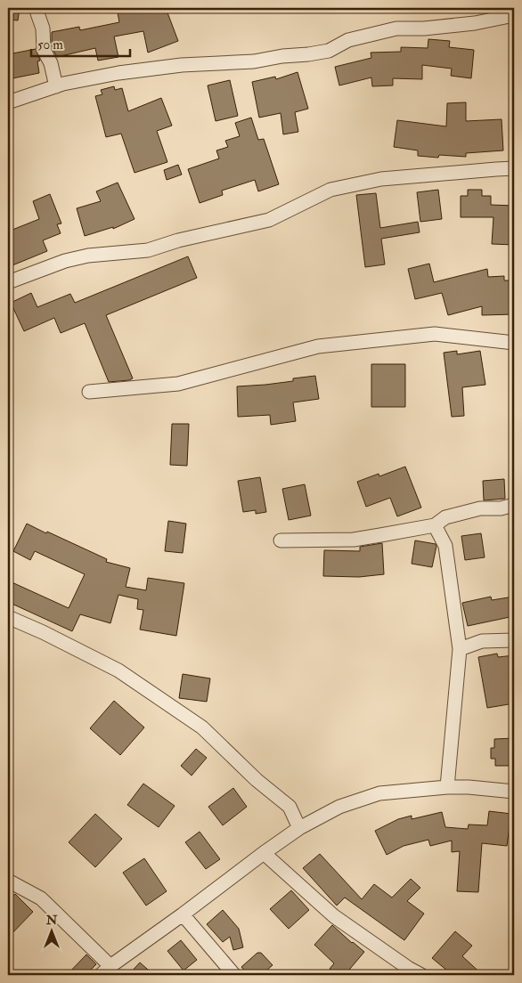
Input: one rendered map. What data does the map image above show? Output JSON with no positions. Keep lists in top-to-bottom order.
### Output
{
  "scale_bar": "50 m",
  "north": "top"
}
